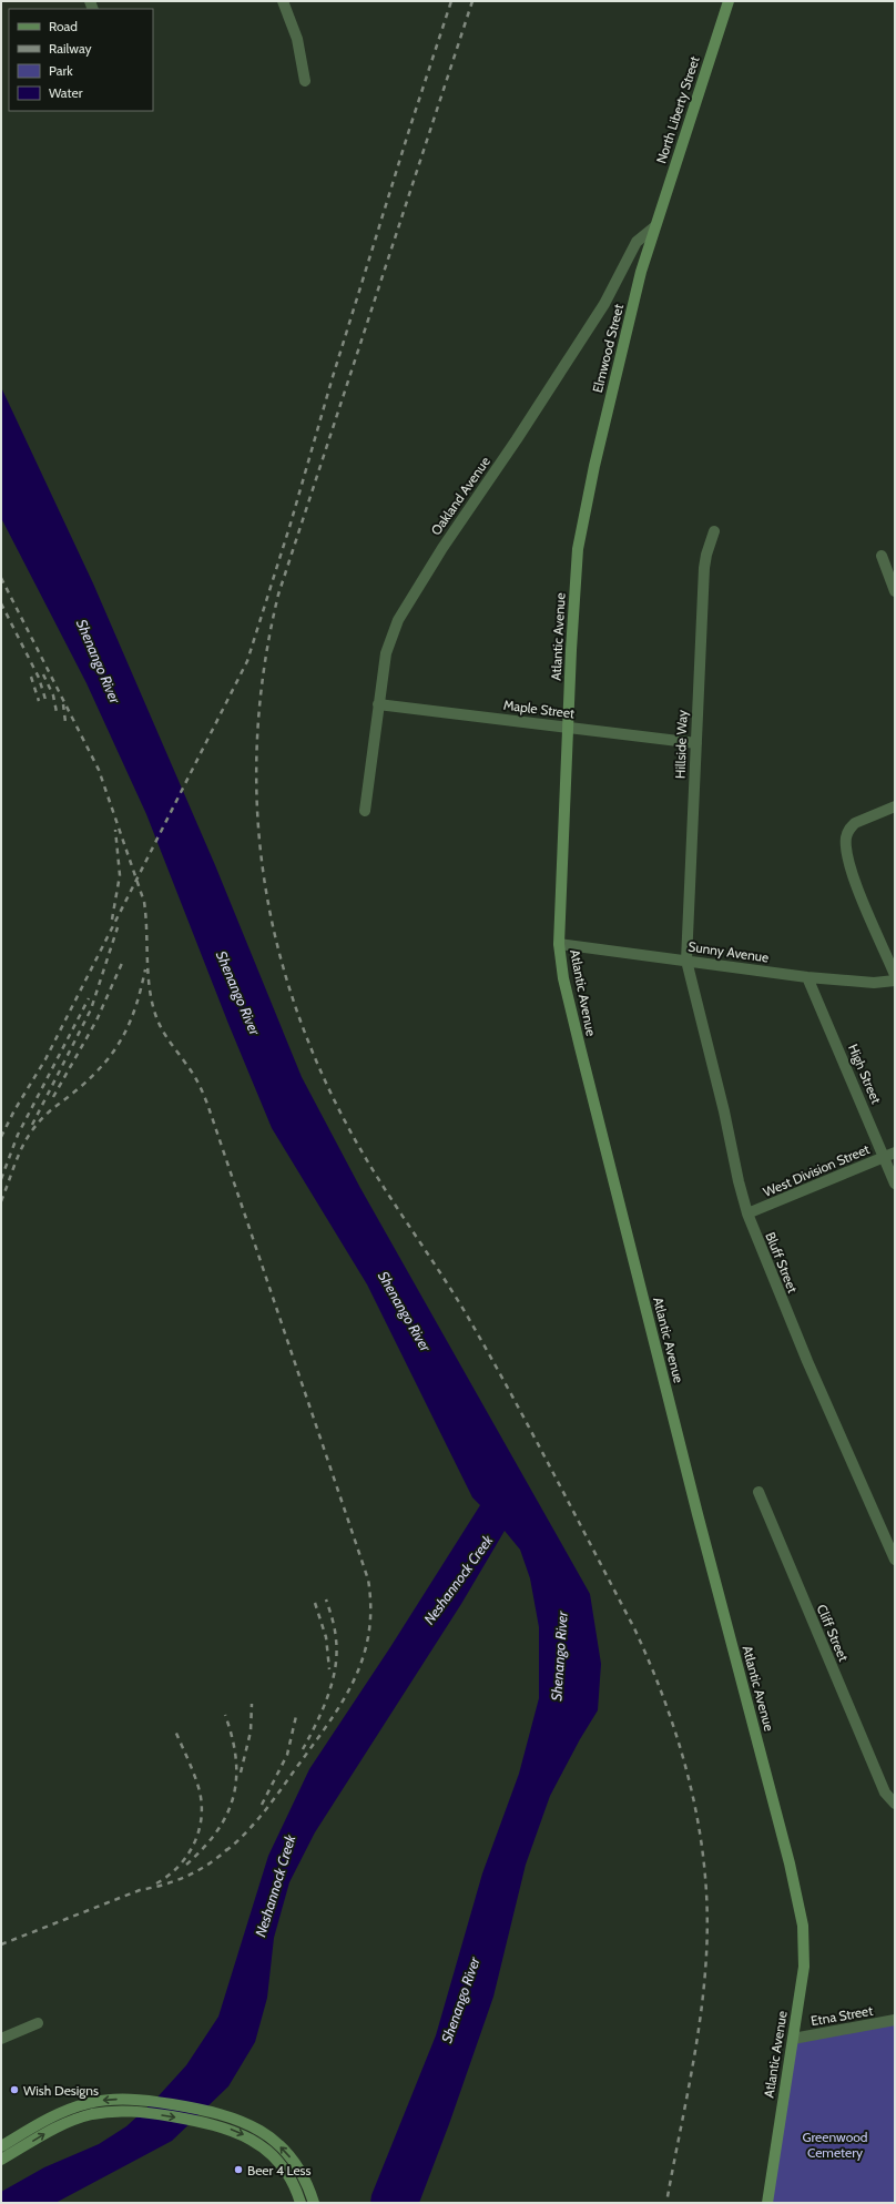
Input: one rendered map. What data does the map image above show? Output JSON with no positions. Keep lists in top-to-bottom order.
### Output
{
  "streets": {
    "street": [
      "North Liberty Street",
      "Elmwood Street",
      "Oakland Avenue",
      "Atlantic Avenue",
      "Maple Street",
      "Hillside Way",
      "Sunny Avenue",
      "High Street",
      "West Division Street",
      "Bluff Street",
      "Cliff Street",
      "Etna Street"
    ]
  },
  "crossings": [
    ["North Liberty Street", "Elmwood Street"],
    ["North Liberty Street", "Oakland Avenue"],
    ["Elmwood Street", "Oakland Avenue"],
    ["Elmwood Street", "Atlantic Avenue"],
    ["Oakland Avenue", "Maple Street"],
    ["Atlantic Avenue", "Maple Street"],
    ["Atlantic Avenue", "Sunny Avenue"],
    ["Atlantic Avenue", "Etna Street"],
    ["Maple Street", "Hillside Way"],
    ["Hillside Way", "Sunny Avenue"],
    ["Hillside Way", "Bluff Street"],
    ["Sunny Avenue", "High Street"],
    ["Sunny Avenue", "Bluff Street"],
    ["High Street", "West Division Street"],
    ["West Division Street", "Bluff Street"]
  ],
  "water": ["Shenango River", "Neshannock Creek"],
  "parks": ["Greenwood Cemetery"],
  "places": ["Wish Designs", "Beer 4 Less"],
  "legend": [
    "Road",
    "Railway",
    "Park",
    "Water"
  ]
}
